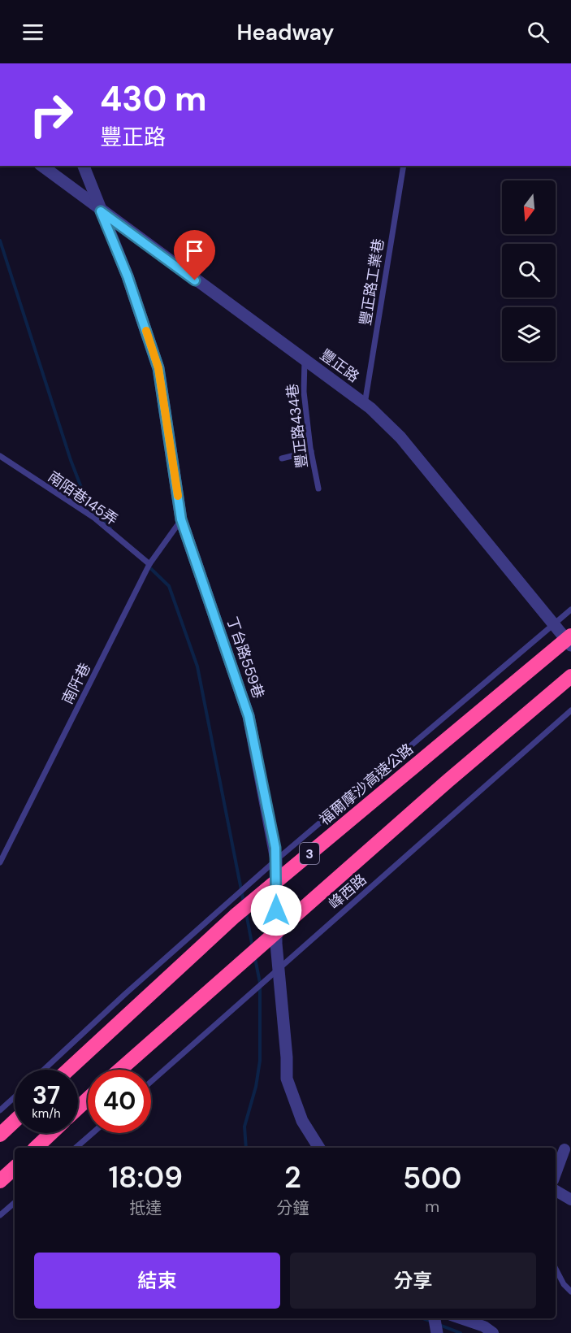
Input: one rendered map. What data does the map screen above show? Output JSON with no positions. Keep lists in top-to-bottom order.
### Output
{
  "streets": {
    "highway": ["福爾摩沙高速公路", "3"],
    "street": ["豐正路", "丁台路559巷"],
    "lane": [
      "豐正路工業巷",
      "豐正路434巷",
      "南陌巷145弄",
      "南阡巷",
      "峰西路"
    ]
  },
  "crossings": [
    ["豐正路工業巷", "豐正路"],
    ["豐正路", "豐正路434巷"],
    ["豐正路", "丁台路559巷"],
    ["南陌巷145弄", "南阡巷"],
    ["丁台路559巷", "南阡巷"],
    ["丁台路559巷", "峰西路"]
  ],
  "north": "bottom",
  "page": {
    "header": "Headway",
    "turn": ["430 m", "豐正路"],
    "speed": "37 km/h",
    "limit": "40",
    "eta": [
      "18:09",
      "抵達",
      "2",
      "分鐘",
      "500",
      "m"
    ],
    "buttons": ["結束", "分享"]
  }
}
